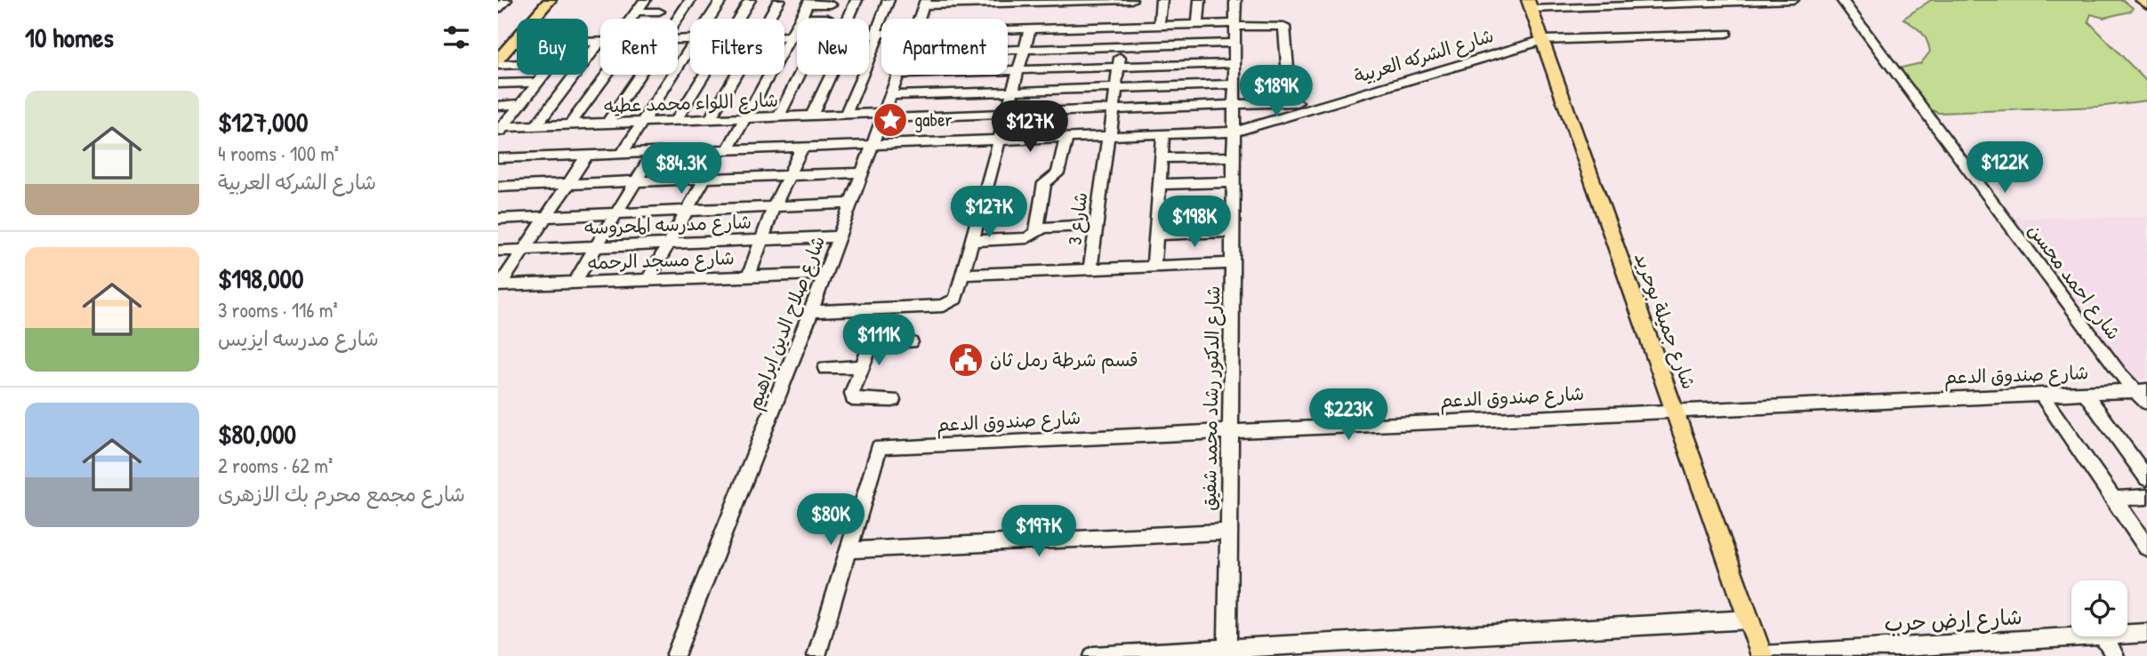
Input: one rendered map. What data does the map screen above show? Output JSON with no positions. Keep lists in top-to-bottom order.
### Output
{
  "streets": {
    "main road": ["شارع جميلة بوحريد"],
    "street": [
      "شارع الشركه العربية",
      "شارع اللواء محمد عطيه",
      "شارع 3",
      "شارع مدرسه المحروسه",
      "شارع مسجد الرحمه",
      "شارع احمد محسن",
      "شارع صلاح الدين ابراهيم",
      "شارع صندوق الدعم",
      "شارع الدكتور رشاد محمد شفيق",
      "شارع ارض حرب"
    ]
  },
  "crossings": [
    ["شارع الشركه العربية", "شارع 3"],
    ["شارع الشركه العربية", "شارع جميلة بوحريد"],
    ["شارع الشركه العربية", "شارع صلاح الدين ابراهيم"],
    ["شارع الشركه العربية", "شارع الدكتور رشاد محمد شفيق"],
    ["شارع اللواء محمد عطيه", "شارع 3"],
    ["شارع اللواء محمد عطيه", "شارع صلاح الدين ابراهيم"],
    ["شارع اللواء محمد عطيه", "شارع الدكتور رشاد محمد شفيق"],
    ["شارع مدرسه المحروسه", "شارع صلاح الدين ابراهيم"],
    ["شارع مسجد الرحمه", "شارع صلاح الدين ابراهيم"],
    ["شارع احمد محسن", "شارع صندوق الدعم"],
    ["شارع جميلة بوحريد", "شارع صندوق الدعم"],
    ["شارع جميلة بوحريد", "شارع ارض حرب"],
    ["شارع صندوق الدعم", "شارع الدكتور رشاد محمد شفيق"]
  ],
  "places": {
    "place": ["gaber"],
    "public building": ["قسم شرطة رمل ثان"]
  },
  "page": {
    "heading": "10 homes",
    "chip": [
      "Buy",
      "Rent",
      "Filters",
      "New",
      "Apartment"
    ],
    "price": [
      "$189K",
      "$127K",
      "$122K",
      "$84.3K",
      "$127K",
      "$198K",
      "$111K",
      "$223K",
      "$80K",
      "$197K"
    ],
    "list": [
      {
        "name": "$127,000",
        "note": "4 rooms · 100 m² · شارع الشركه العربية"
      },
      {
        "name": "$198,000",
        "note": "3 rooms · 116 m² · شارع مدرسه ايزيس"
      },
      {
        "name": "$80,000",
        "note": "2 rooms · 62 m² · شارع مجمع محرم بك الازهرى"
      }
    ]
  }
}
